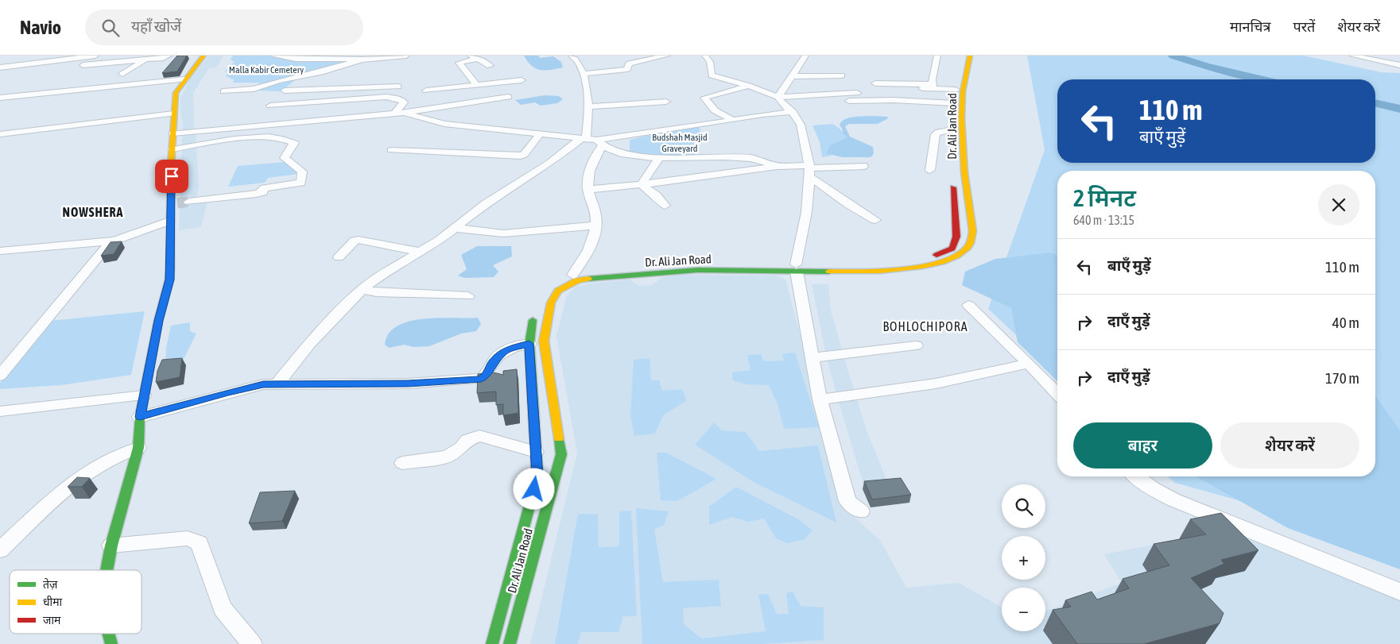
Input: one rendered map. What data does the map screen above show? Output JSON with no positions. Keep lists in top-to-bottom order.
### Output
{
  "streets": {
    "main road": ["Dr. Ali Jan Road"]
  },
  "districts": ["NOWSHERA", "BOHLOCHIPORA"],
  "parks": ["Malla Kabir Cemetery", "Budshah Masjid Graveyard"],
  "legend": ["तेज़", "धीमा", "जाम"],
  "page": {
    "header": "Navio",
    "search": "यहाँ खोजें",
    "nav": ["मानचित्र", "परतें", "शेयर करें"],
    "turn": ["110 m", "बाएँ मुड़ें"],
    "heading": ["2 मिनट", "640 m · 13:15"],
    "list": [
      {
        "name": "बाएँ मुड़ें",
        "value": "110 m"
      },
      {
        "name": "दाएँ मुड़ें",
        "value": "40 m"
      },
      {
        "name": "दाएँ मुड़ें",
        "value": "170 m"
      }
    ],
    "buttons": ["बाहर", "शेयर करें"],
    "map_buttons": ["+", "−"]
  }
}
